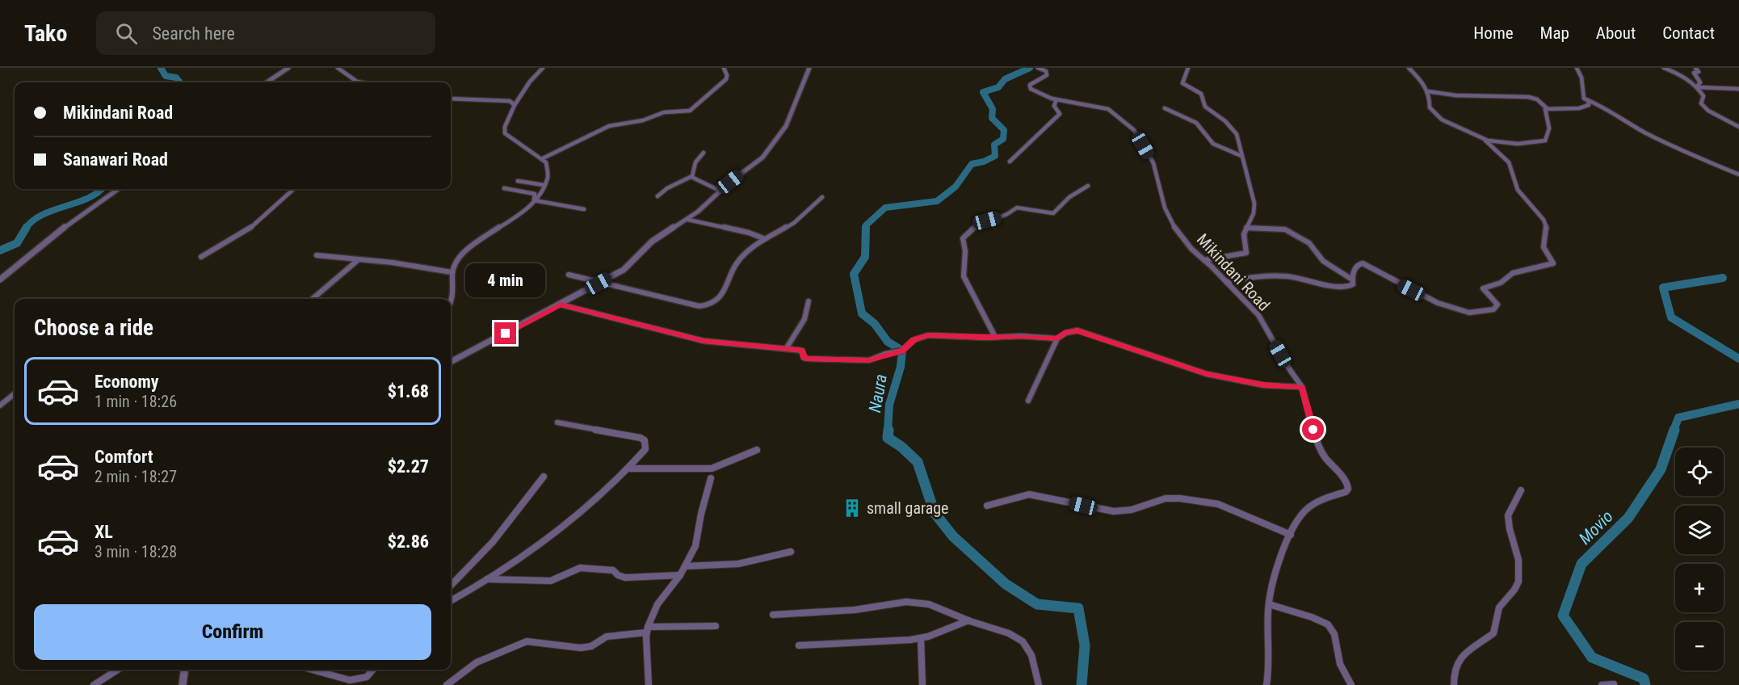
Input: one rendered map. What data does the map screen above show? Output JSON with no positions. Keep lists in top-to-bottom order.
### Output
{
  "streets": {
    "street": ["Mikindani Road"]
  },
  "water": ["Naura", "Movio"],
  "places": {
    "building": ["small garage"]
  },
  "page": {
    "header": "Tako",
    "search": "Search here",
    "nav": [
      "Home",
      "Map",
      "About",
      "Contact"
    ],
    "banner": ["Mikindani Road", "Sanawari Road"],
    "bubble": "4 min",
    "heading": "Choose a ride",
    "list": [
      {
        "name": "Economy",
        "note": "1 min · 18:26",
        "value": "$1.68"
      },
      {
        "name": "Comfort",
        "note": "2 min · 18:27",
        "value": "$2.27"
      },
      {
        "name": "XL",
        "note": "3 min · 18:28",
        "value": "$2.86"
      }
    ],
    "map_buttons": ["+", "−"],
    "buttons": "Confirm"
  }
}
